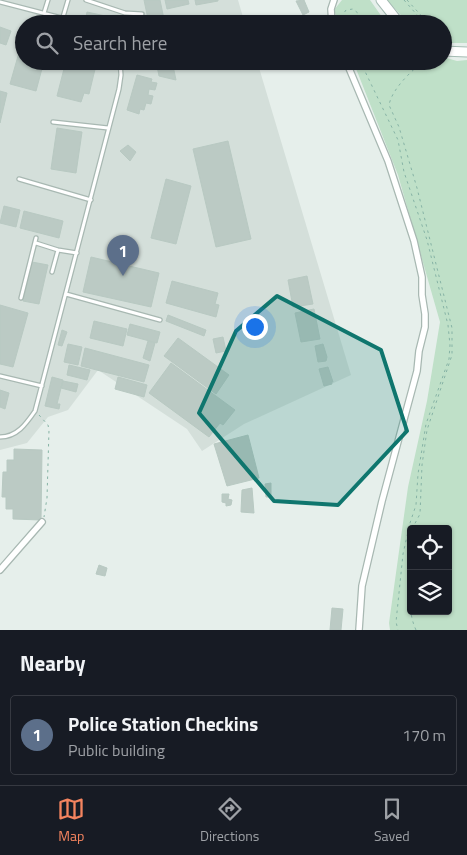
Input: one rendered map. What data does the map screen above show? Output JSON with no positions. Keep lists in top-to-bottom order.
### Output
{
  "page": {
    "search": "Search here",
    "pins": "1",
    "heading": "Nearby",
    "list": [
      {
        "mark": "1",
        "name": "Police Station Checkins",
        "note": "Public building",
        "value": "170 m"
      }
    ],
    "nav": ["Map", "Directions", "Saved"]
  }
}
